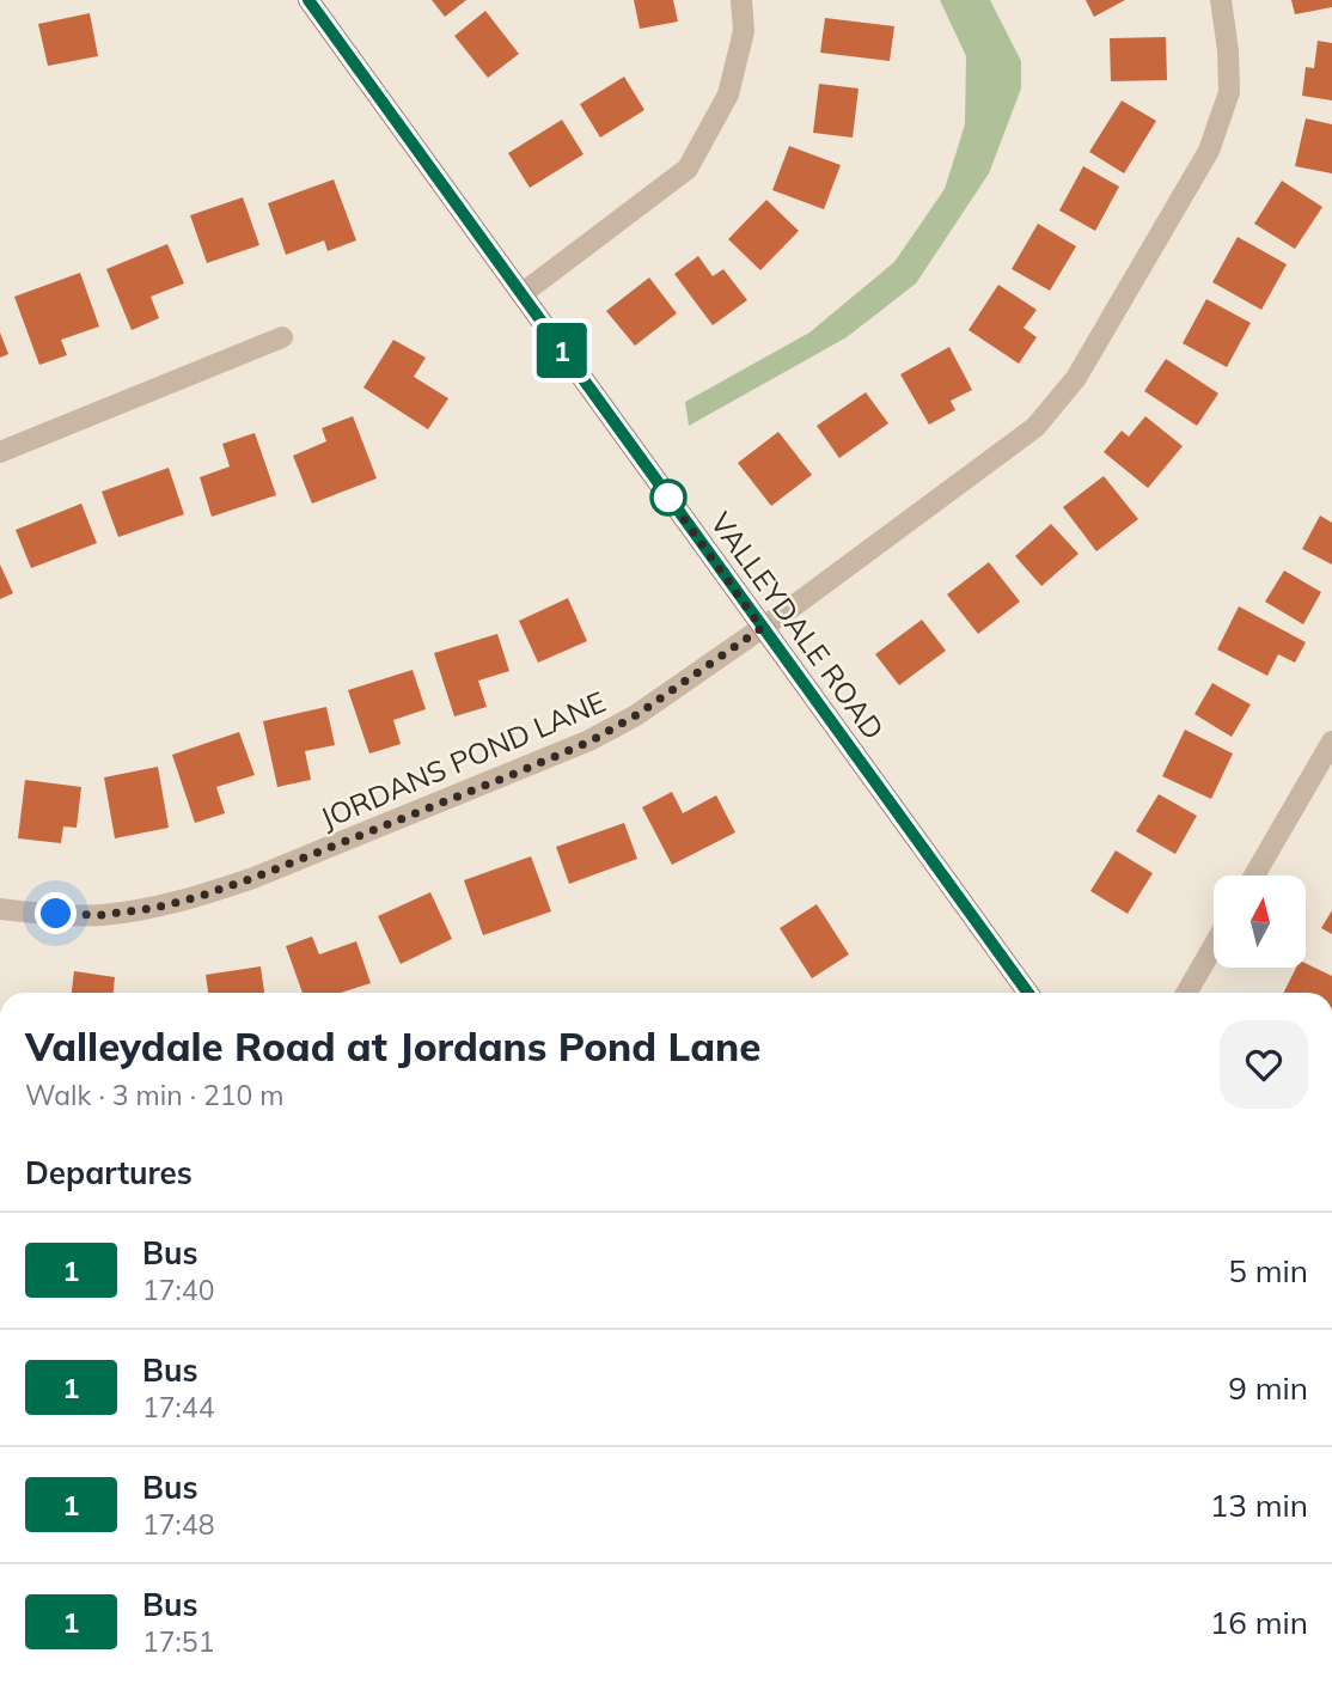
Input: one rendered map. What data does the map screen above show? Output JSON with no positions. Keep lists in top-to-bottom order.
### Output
{
  "streets": {
    "street": ["VALLEYDALE ROAD", "JORDANS POND LANE"]
  },
  "crossings": [
    ["VALLEYDALE ROAD", "JORDANS POND LANE"]
  ],
  "lines": ["bus line 1"],
  "north": "top",
  "page": {
    "on_map": "1",
    "heading": [
      ["Valleydale Road at Jordans Pond Lane", "Walk · 3 min · 210 m"],
      "Departures"
    ],
    "list": [
      {
        "mark": "1",
        "name": "Bus",
        "note": "17:40",
        "value": "5 min"
      },
      {
        "mark": "1",
        "name": "Bus",
        "note": "17:44",
        "value": "9 min"
      },
      {
        "mark": "1",
        "name": "Bus",
        "note": "17:48",
        "value": "13 min"
      },
      {
        "mark": "1",
        "name": "Bus",
        "note": "17:51",
        "value": "16 min"
      }
    ]
  }
}
